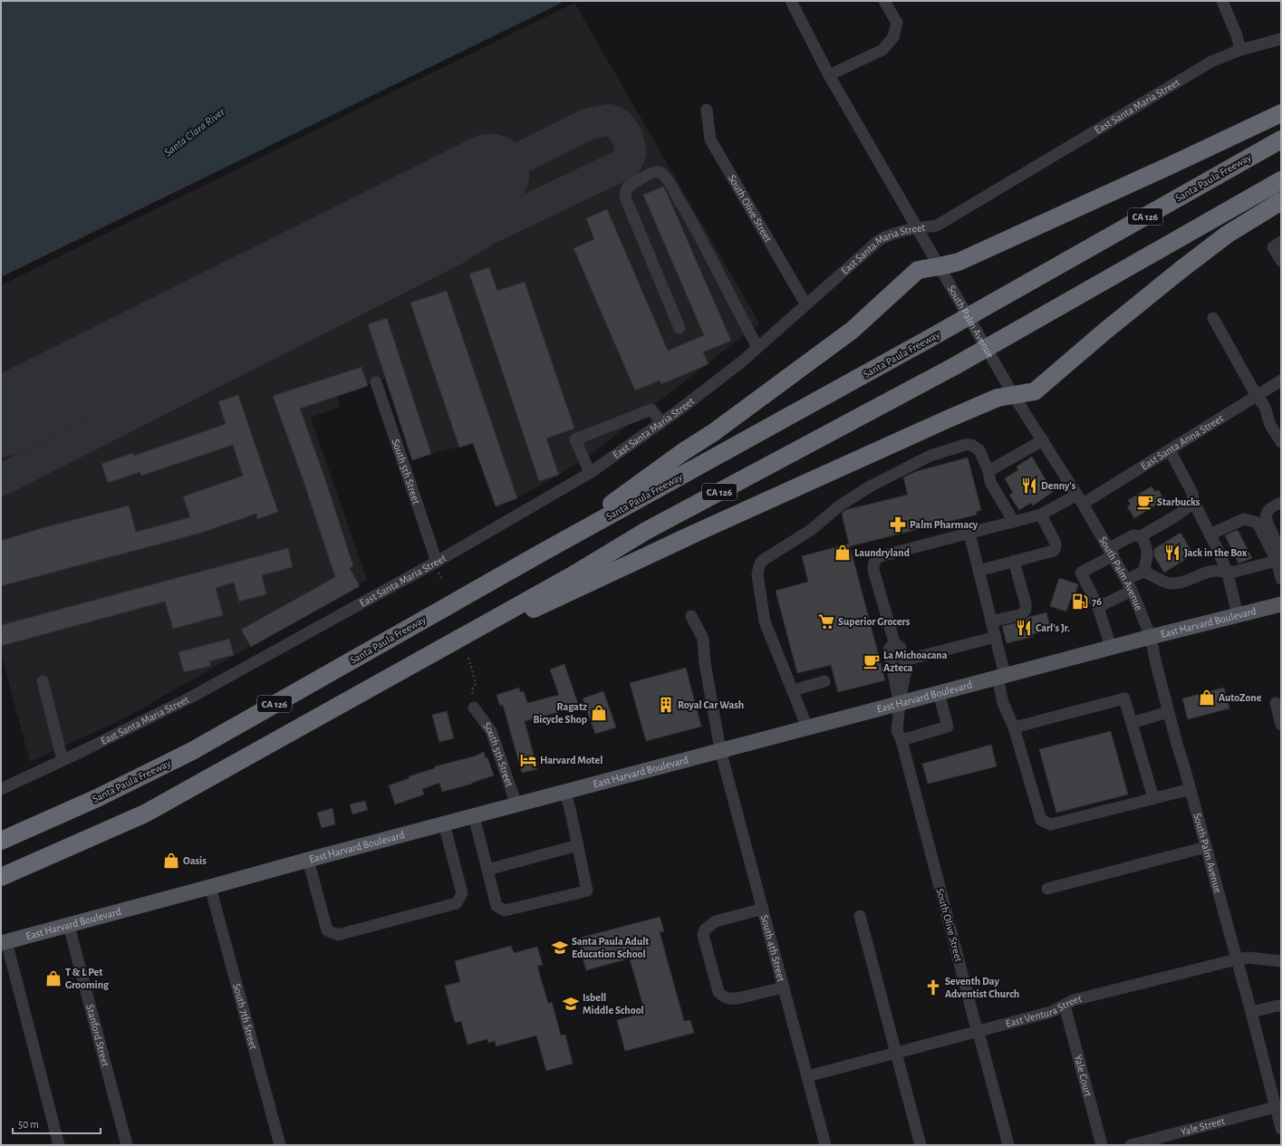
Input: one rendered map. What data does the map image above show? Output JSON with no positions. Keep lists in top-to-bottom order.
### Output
{
  "streets": {
    "highway": ["Santa Paula Freeway", "CA 126"],
    "main road": ["East Harvard Boulevard"],
    "street": [
      "East Santa Maria Street",
      "South Olive Street",
      "South Palm Avenue",
      "East Santa Anna Street",
      "South 5th Street",
      "South 4th Street",
      "East Ventura Street",
      "South 7th Street",
      "Stanford Street",
      "Yale Court",
      "Yale Street"
    ]
  },
  "crossings": [
    ["East Santa Maria Street", "South Olive Street"],
    ["East Santa Maria Street", "South Palm Avenue"],
    ["East Santa Maria Street", "South 5th Street"],
    ["South Olive Street", "East Harvard Boulevard"],
    ["South Olive Street", "East Ventura Street"],
    ["South Palm Avenue", "East Santa Anna Street"],
    ["South Palm Avenue", "East Harvard Boulevard"],
    ["South Palm Avenue", "East Ventura Street"],
    ["South Palm Avenue", "Yale Street"],
    ["South 5th Street", "East Harvard Boulevard"],
    ["East Harvard Boulevard", "South 4th Street"],
    ["East Harvard Boulevard", "South 7th Street"],
    ["East Harvard Boulevard", "Stanford Street"],
    ["South 4th Street", "East Ventura Street"],
    ["East Ventura Street", "Yale Court"]
  ],
  "water": ["Santa Clara River"],
  "places": {
    "restaurant": ["Denny's", "Jack in the Box", "Carl's Jr."],
    "cafe": ["Starbucks", "La Michoacana Azteca"],
    "pharmacy": ["Palm Pharmacy"],
    "shop": [
      "Laundryland",
      "AutoZone",
      "Ragatz Bicycle Shop",
      "Oasis",
      "T & L Pet Grooming"
    ],
    "fuel station": ["76"],
    "supermarket": ["Superior Grocers"],
    "building": ["Royal Car Wash"],
    "hotel": ["Harvard Motel"],
    "school or university": ["Santa Paula Adult Education School", "Isbell Middle School"],
    "church": ["Seventh Day Adventist Church"]
  },
  "scale_bar": "50 m"
}
